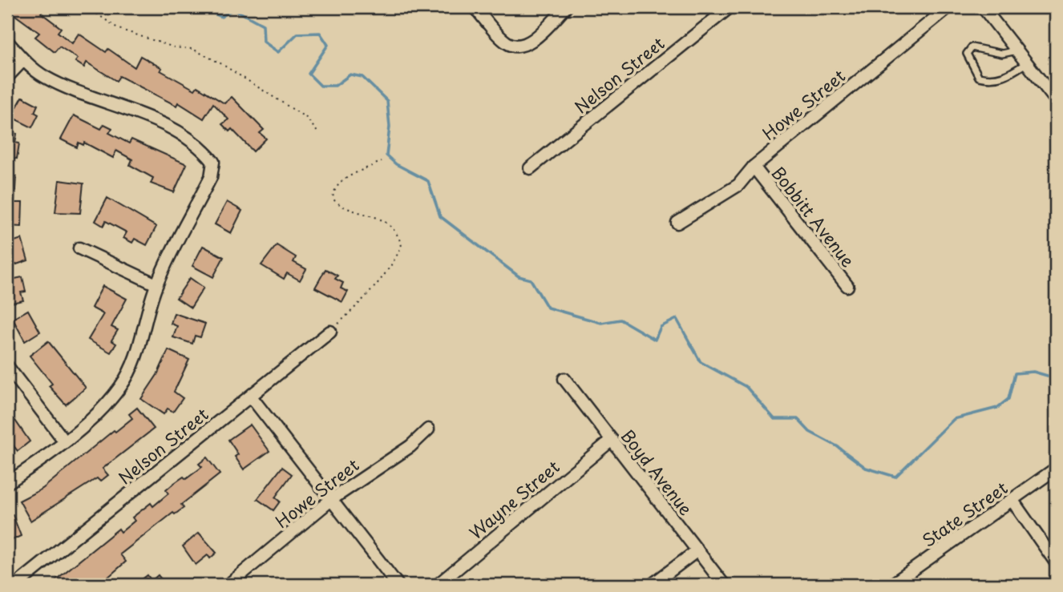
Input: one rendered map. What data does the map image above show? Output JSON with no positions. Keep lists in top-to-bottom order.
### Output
{
  "streets": {
    "street": [
      "Nelson Street",
      "Howe Street",
      "Bobbitt Avenue",
      "Boyd Avenue",
      "Wayne Street",
      "State Street"
    ]
  },
  "crossings": [
    ["Howe Street", "Bobbitt Avenue"],
    ["Boyd Avenue", "Wayne Street"]
  ]
}
